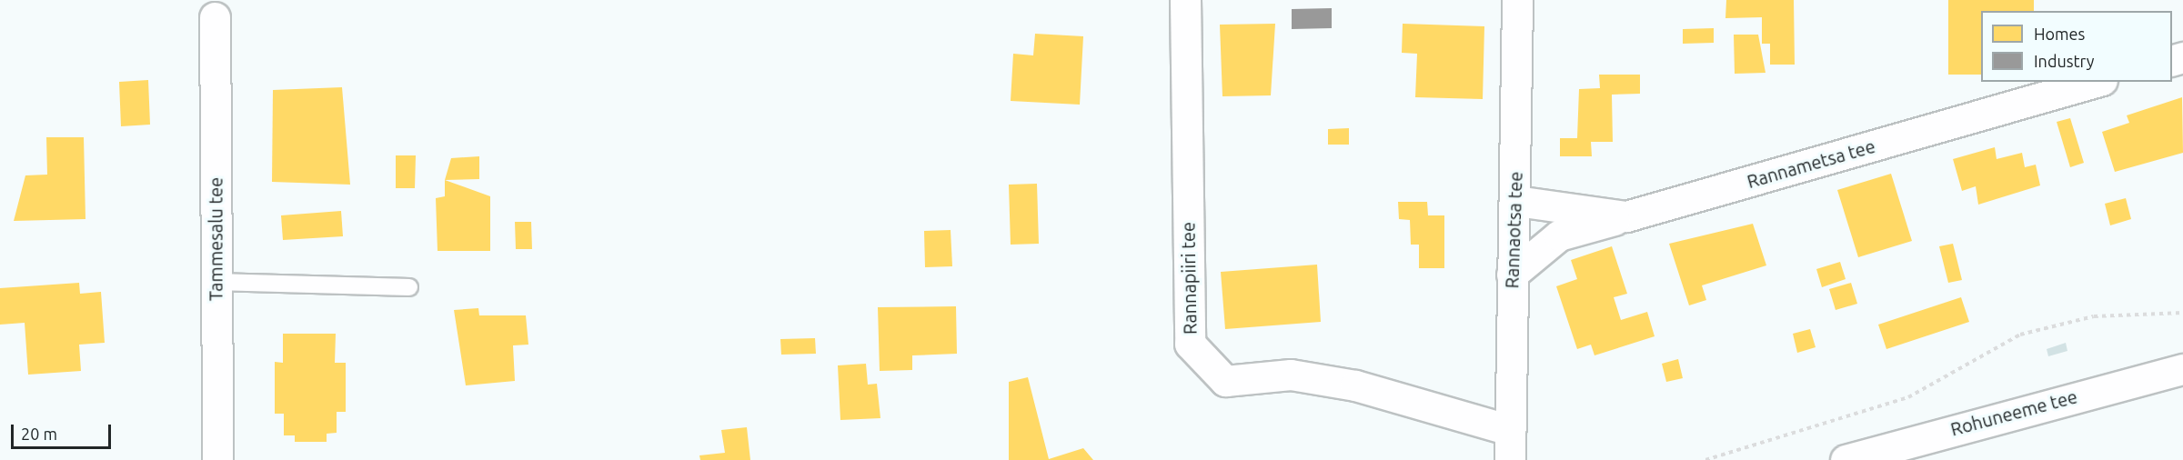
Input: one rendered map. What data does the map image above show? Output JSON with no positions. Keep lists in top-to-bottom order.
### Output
{
  "streets": {
    "street": [
      "Rannametsa tee",
      "Rannaotsa tee",
      "Tammesalu tee",
      "Rannapiiri tee",
      "Rohuneeme tee"
    ]
  },
  "crossings": [
    ["Rannametsa tee", "Rannaotsa tee"],
    ["Rannaotsa tee", "Rannapiiri tee"]
  ],
  "legend": ["Homes", "Industry"],
  "scale_bar": "20 m"
}
